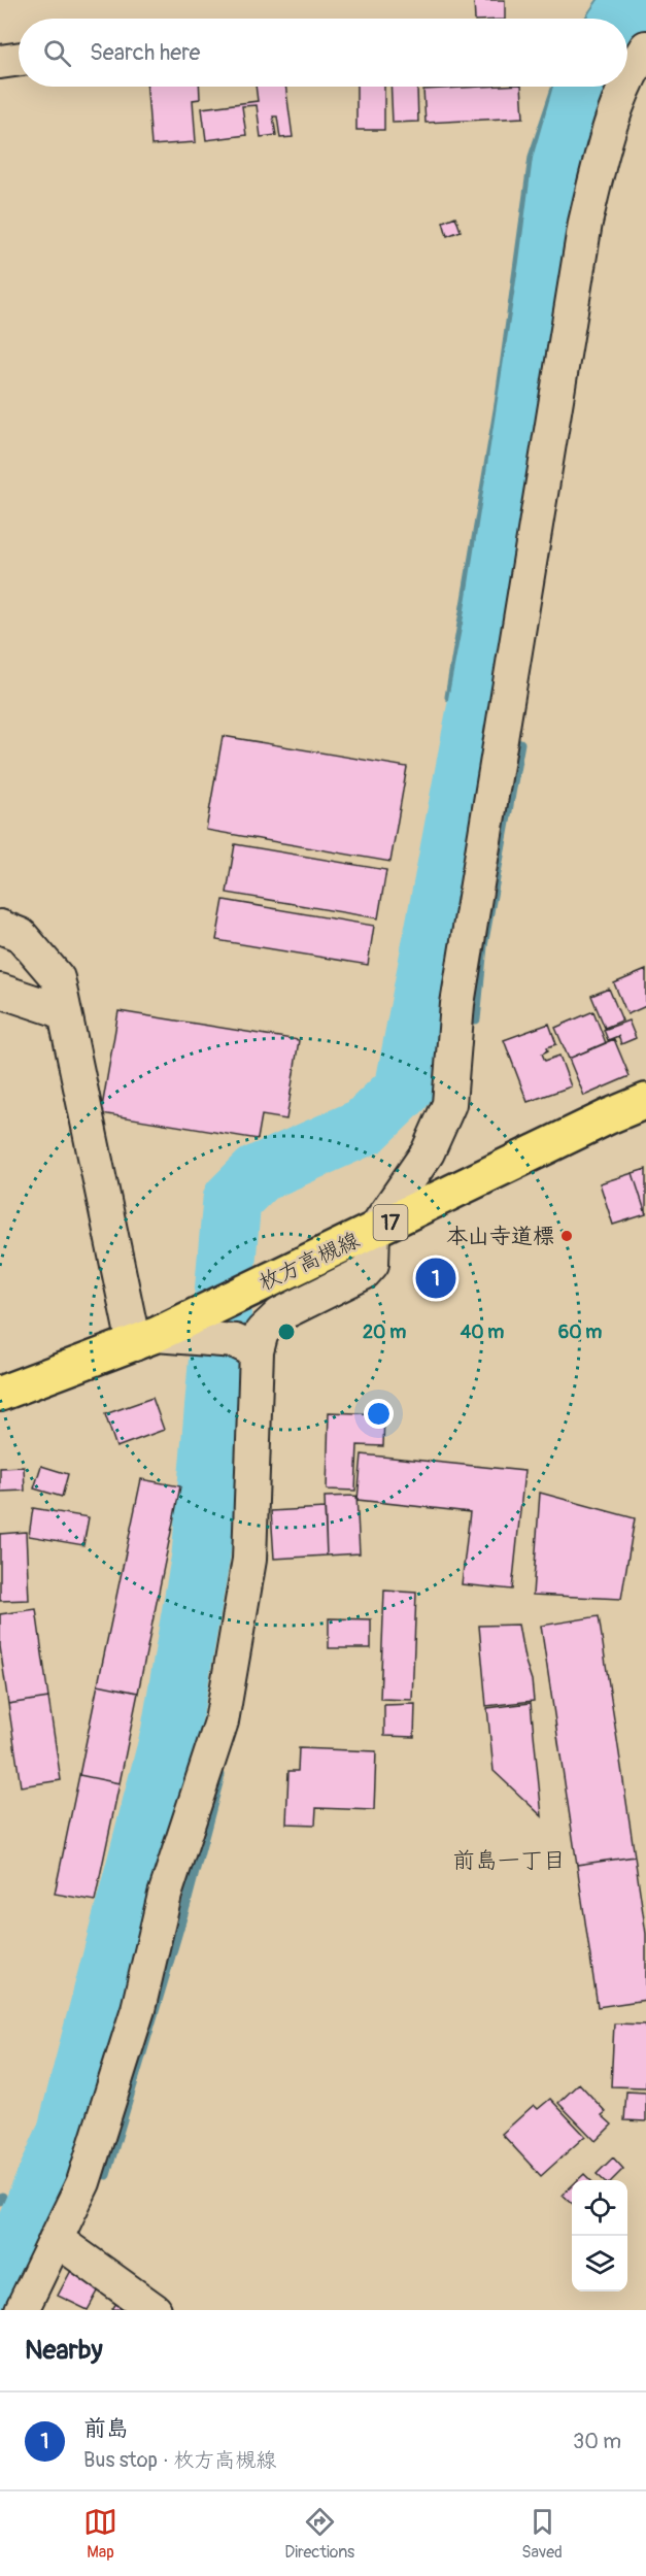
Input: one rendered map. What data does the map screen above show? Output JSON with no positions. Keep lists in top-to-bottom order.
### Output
{
  "streets": {
    "main road": ["17", "枚方高槻線"]
  },
  "districts": ["前島一丁目"],
  "places": ["本山寺道標"],
  "page": {
    "search": "Search here",
    "pins": "1",
    "heading": "Nearby",
    "list": [
      {
        "mark": "1",
        "name": "前島",
        "note": "Bus stop · 枚方高槻線",
        "value": "30 m"
      }
    ],
    "nav": ["Map", "Directions", "Saved"]
  },
  "rings": ["20 m", "40 m", "60 m"]
}
